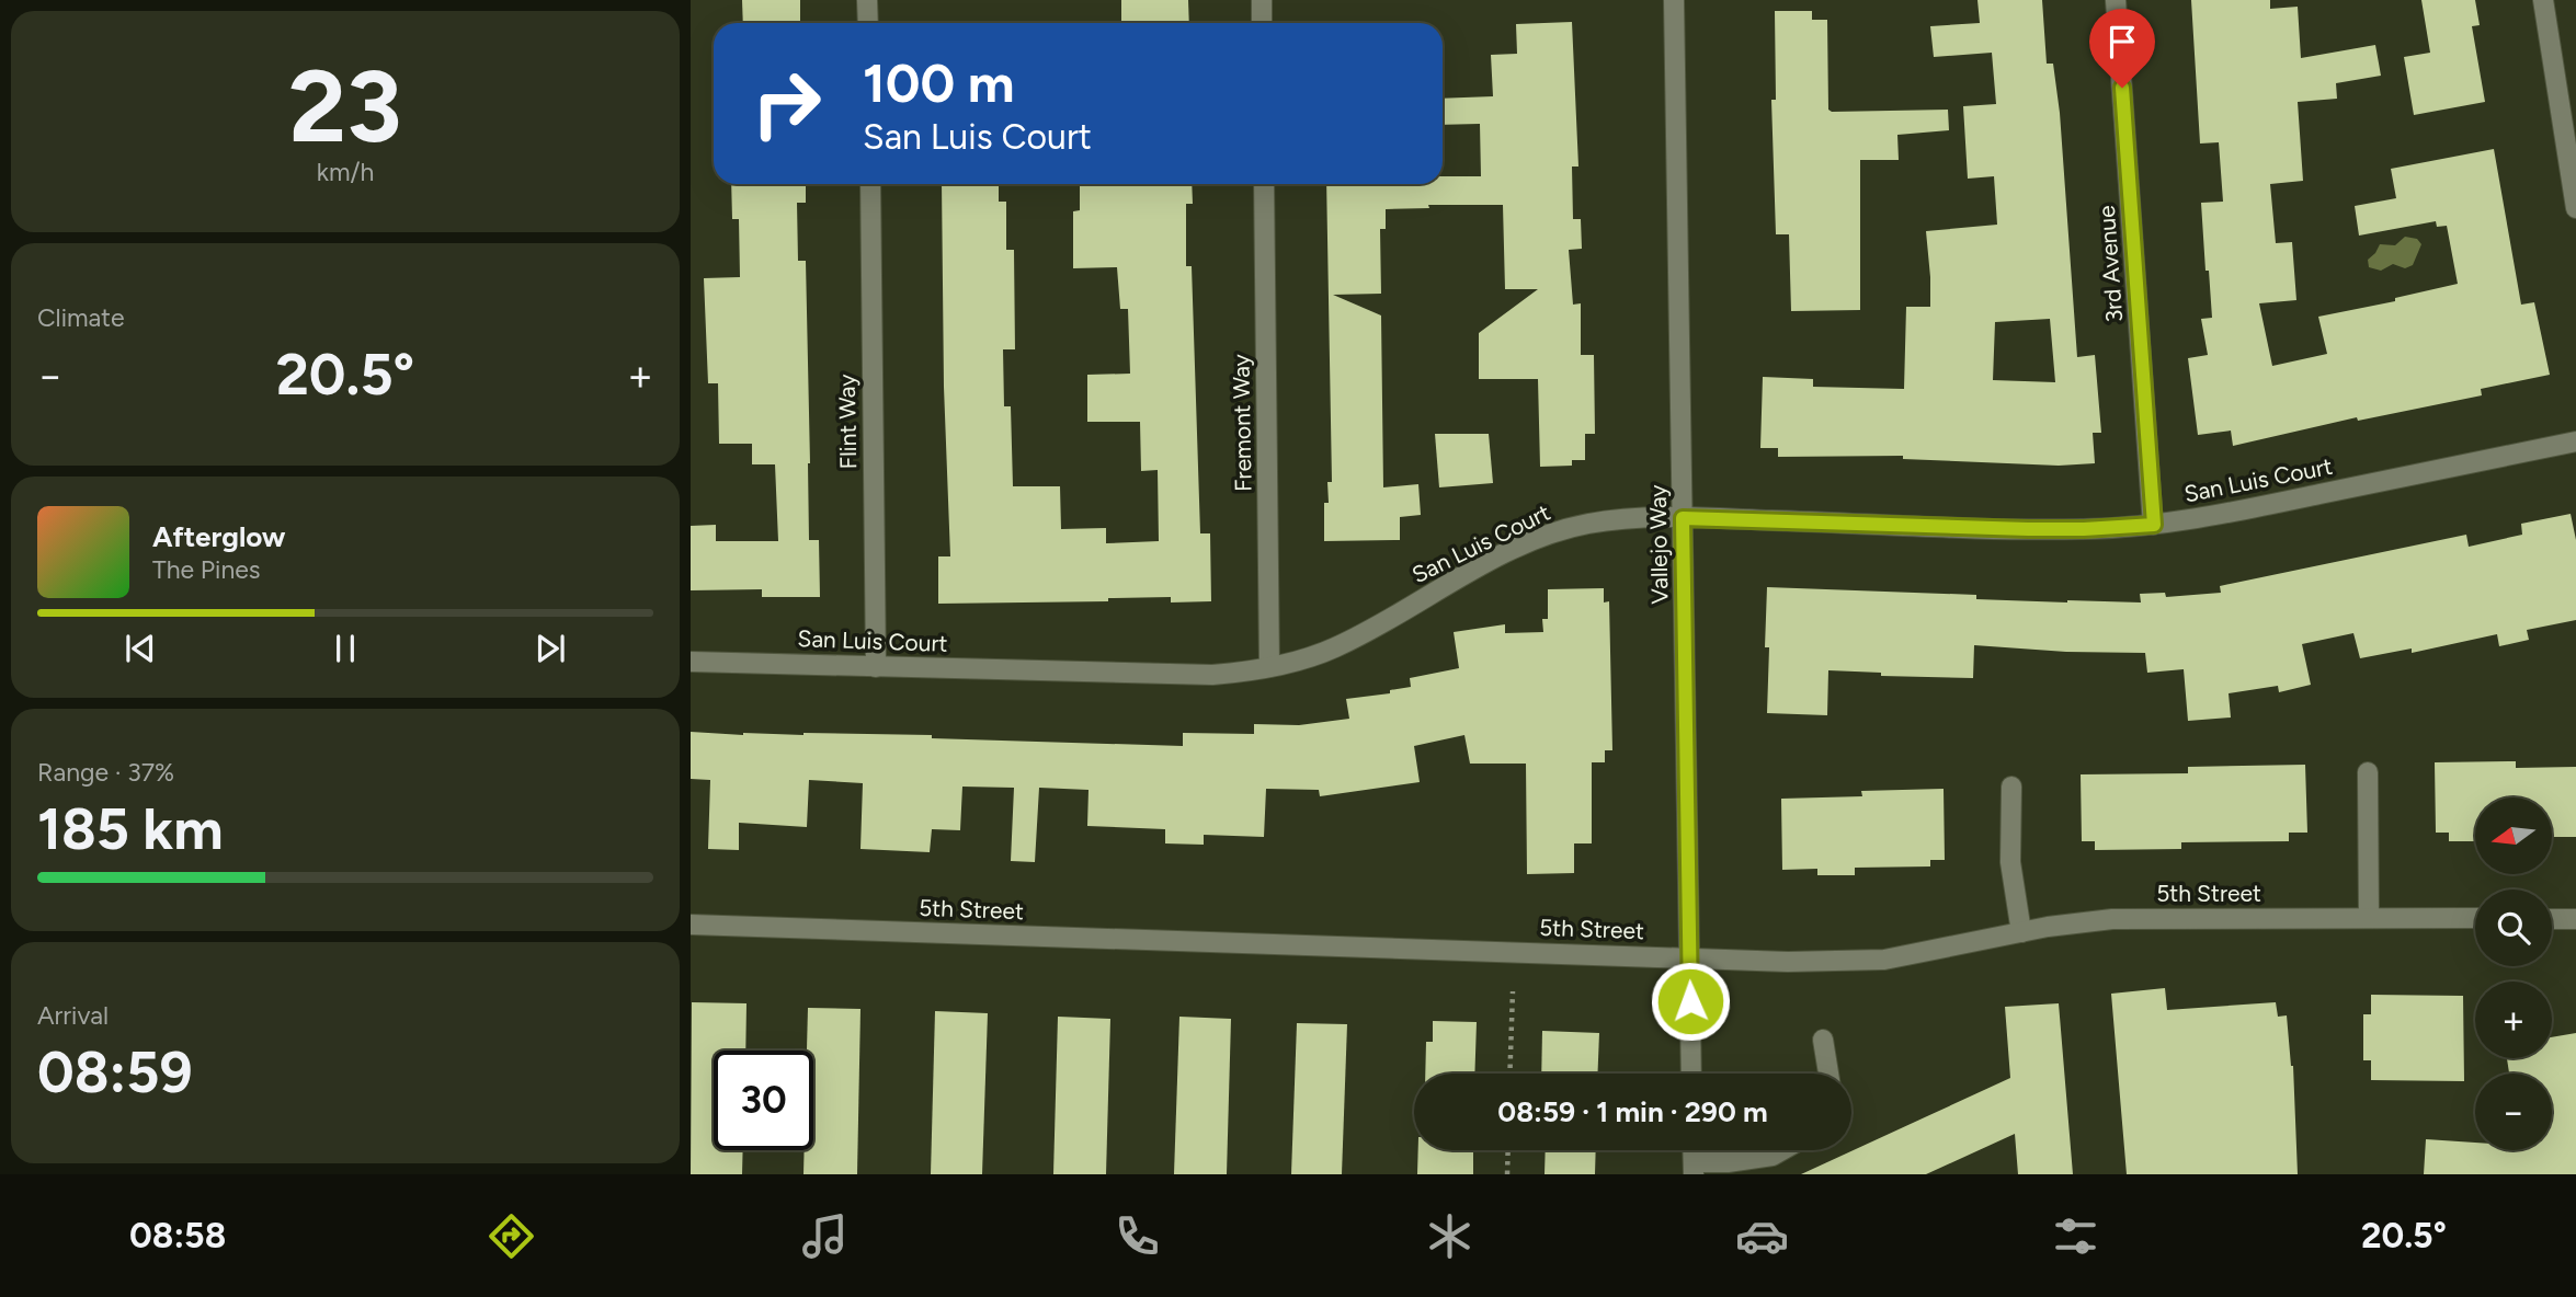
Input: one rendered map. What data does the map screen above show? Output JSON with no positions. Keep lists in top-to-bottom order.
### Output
{
  "streets": {
    "street": [
      "3rd Avenue",
      "Flint Way",
      "Fremont Way",
      "San Luis Court",
      "Vallejo Way",
      "5th Street"
    ]
  },
  "crossings": [
    ["3rd Avenue", "San Luis Court"],
    ["Flint Way", "San Luis Court"],
    ["Fremont Way", "San Luis Court"],
    ["San Luis Court", "Vallejo Way"],
    ["Vallejo Way", "5th Street"]
  ],
  "north": "left",
  "page": {
    "tile": [
      ["23", "km/h"],
      "Climate",
      ["Range · 37%", "185 km"],
      ["Arrival", "08:59"]
    ],
    "turn": ["100 m", "San Luis Court"],
    "heat": ["−", "20.5°", "+"],
    "song": ["Afterglow", "The Pines"],
    "map_buttons": ["+", "−"],
    "limit": "30",
    "trip": "08:59 · 1 min · 290 m",
    "tabs": ["08:58", "20.5°"]
  }
}
